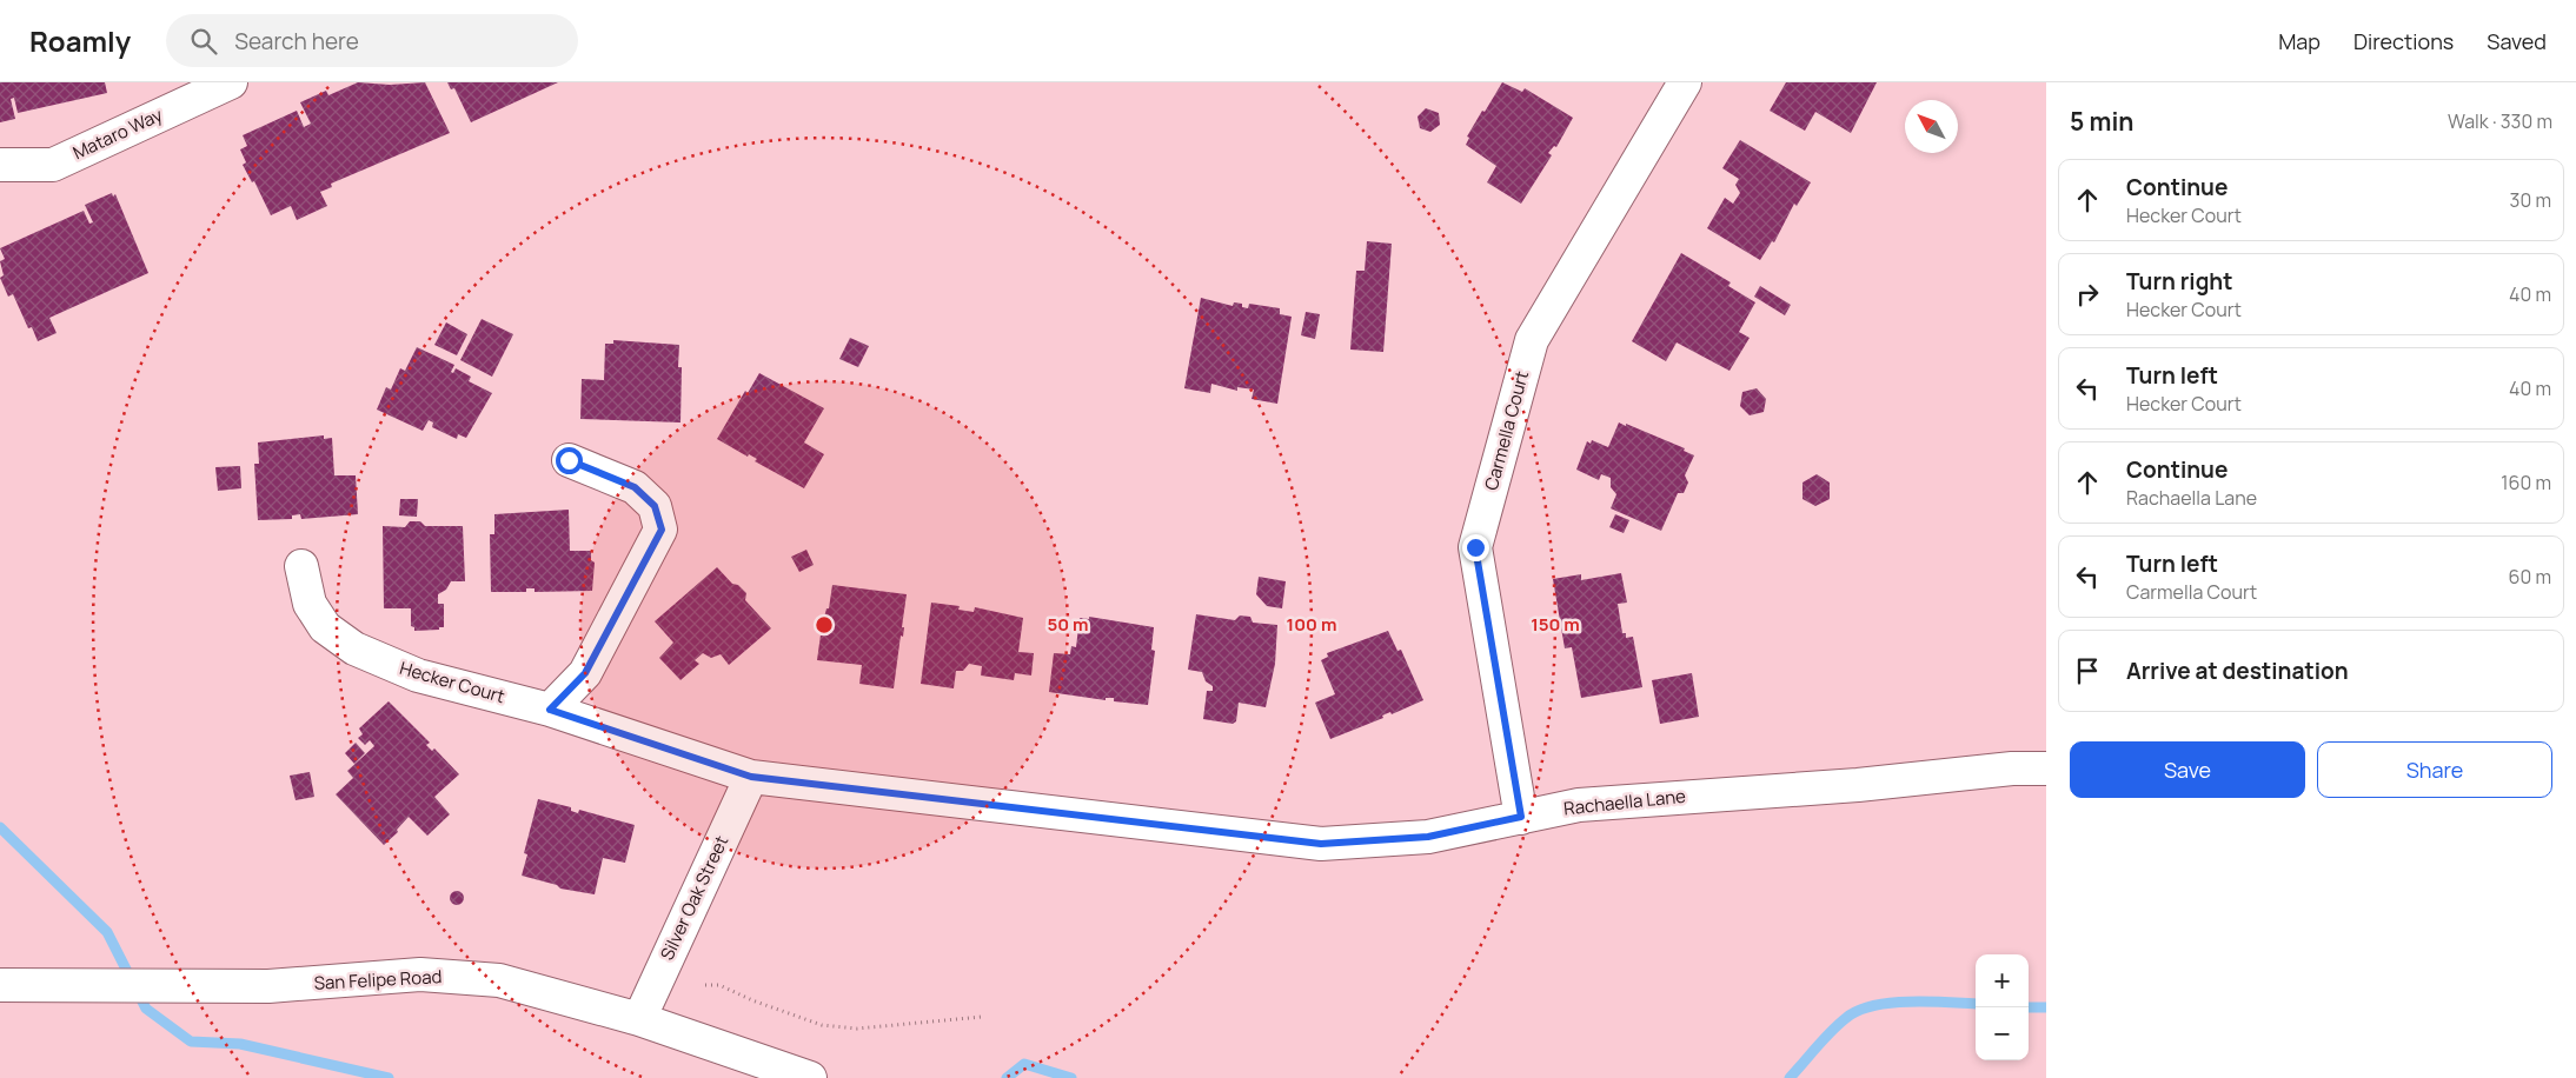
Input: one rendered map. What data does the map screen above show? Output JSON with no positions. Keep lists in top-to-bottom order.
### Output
{
  "streets": {
    "street": [
      "Mataro Way",
      "Carmella Court",
      "Hecker Court",
      "Rachaella Lane",
      "Silver Oak Street",
      "San Felipe Road"
    ]
  },
  "crossings": [
    ["Carmella Court", "Rachaella Lane"],
    ["Hecker Court", "Rachaella Lane"],
    ["Hecker Court", "Silver Oak Street"],
    ["Rachaella Lane", "Silver Oak Street"],
    ["Silver Oak Street", "San Felipe Road"]
  ],
  "north": "top left",
  "page": {
    "header": "Roamly",
    "search": "Search here",
    "nav": ["Map", "Directions", "Saved"],
    "heading": ["5 min", "Walk · 330 m"],
    "list": [
      ["Continue", "Hecker Court", "30 m"],
      ["Turn right", "Hecker Court", "40 m"],
      ["Turn left", "Hecker Court", "40 m"],
      ["Continue", "Rachaella Lane", "160 m"],
      ["Turn left", "Carmella Court", "60 m"],
      "Arrive at destination"
    ],
    "buttons": ["Save", "Share"],
    "map_buttons": ["+", "−"]
  },
  "rings": ["50 m", "100 m", "150 m"]
}
